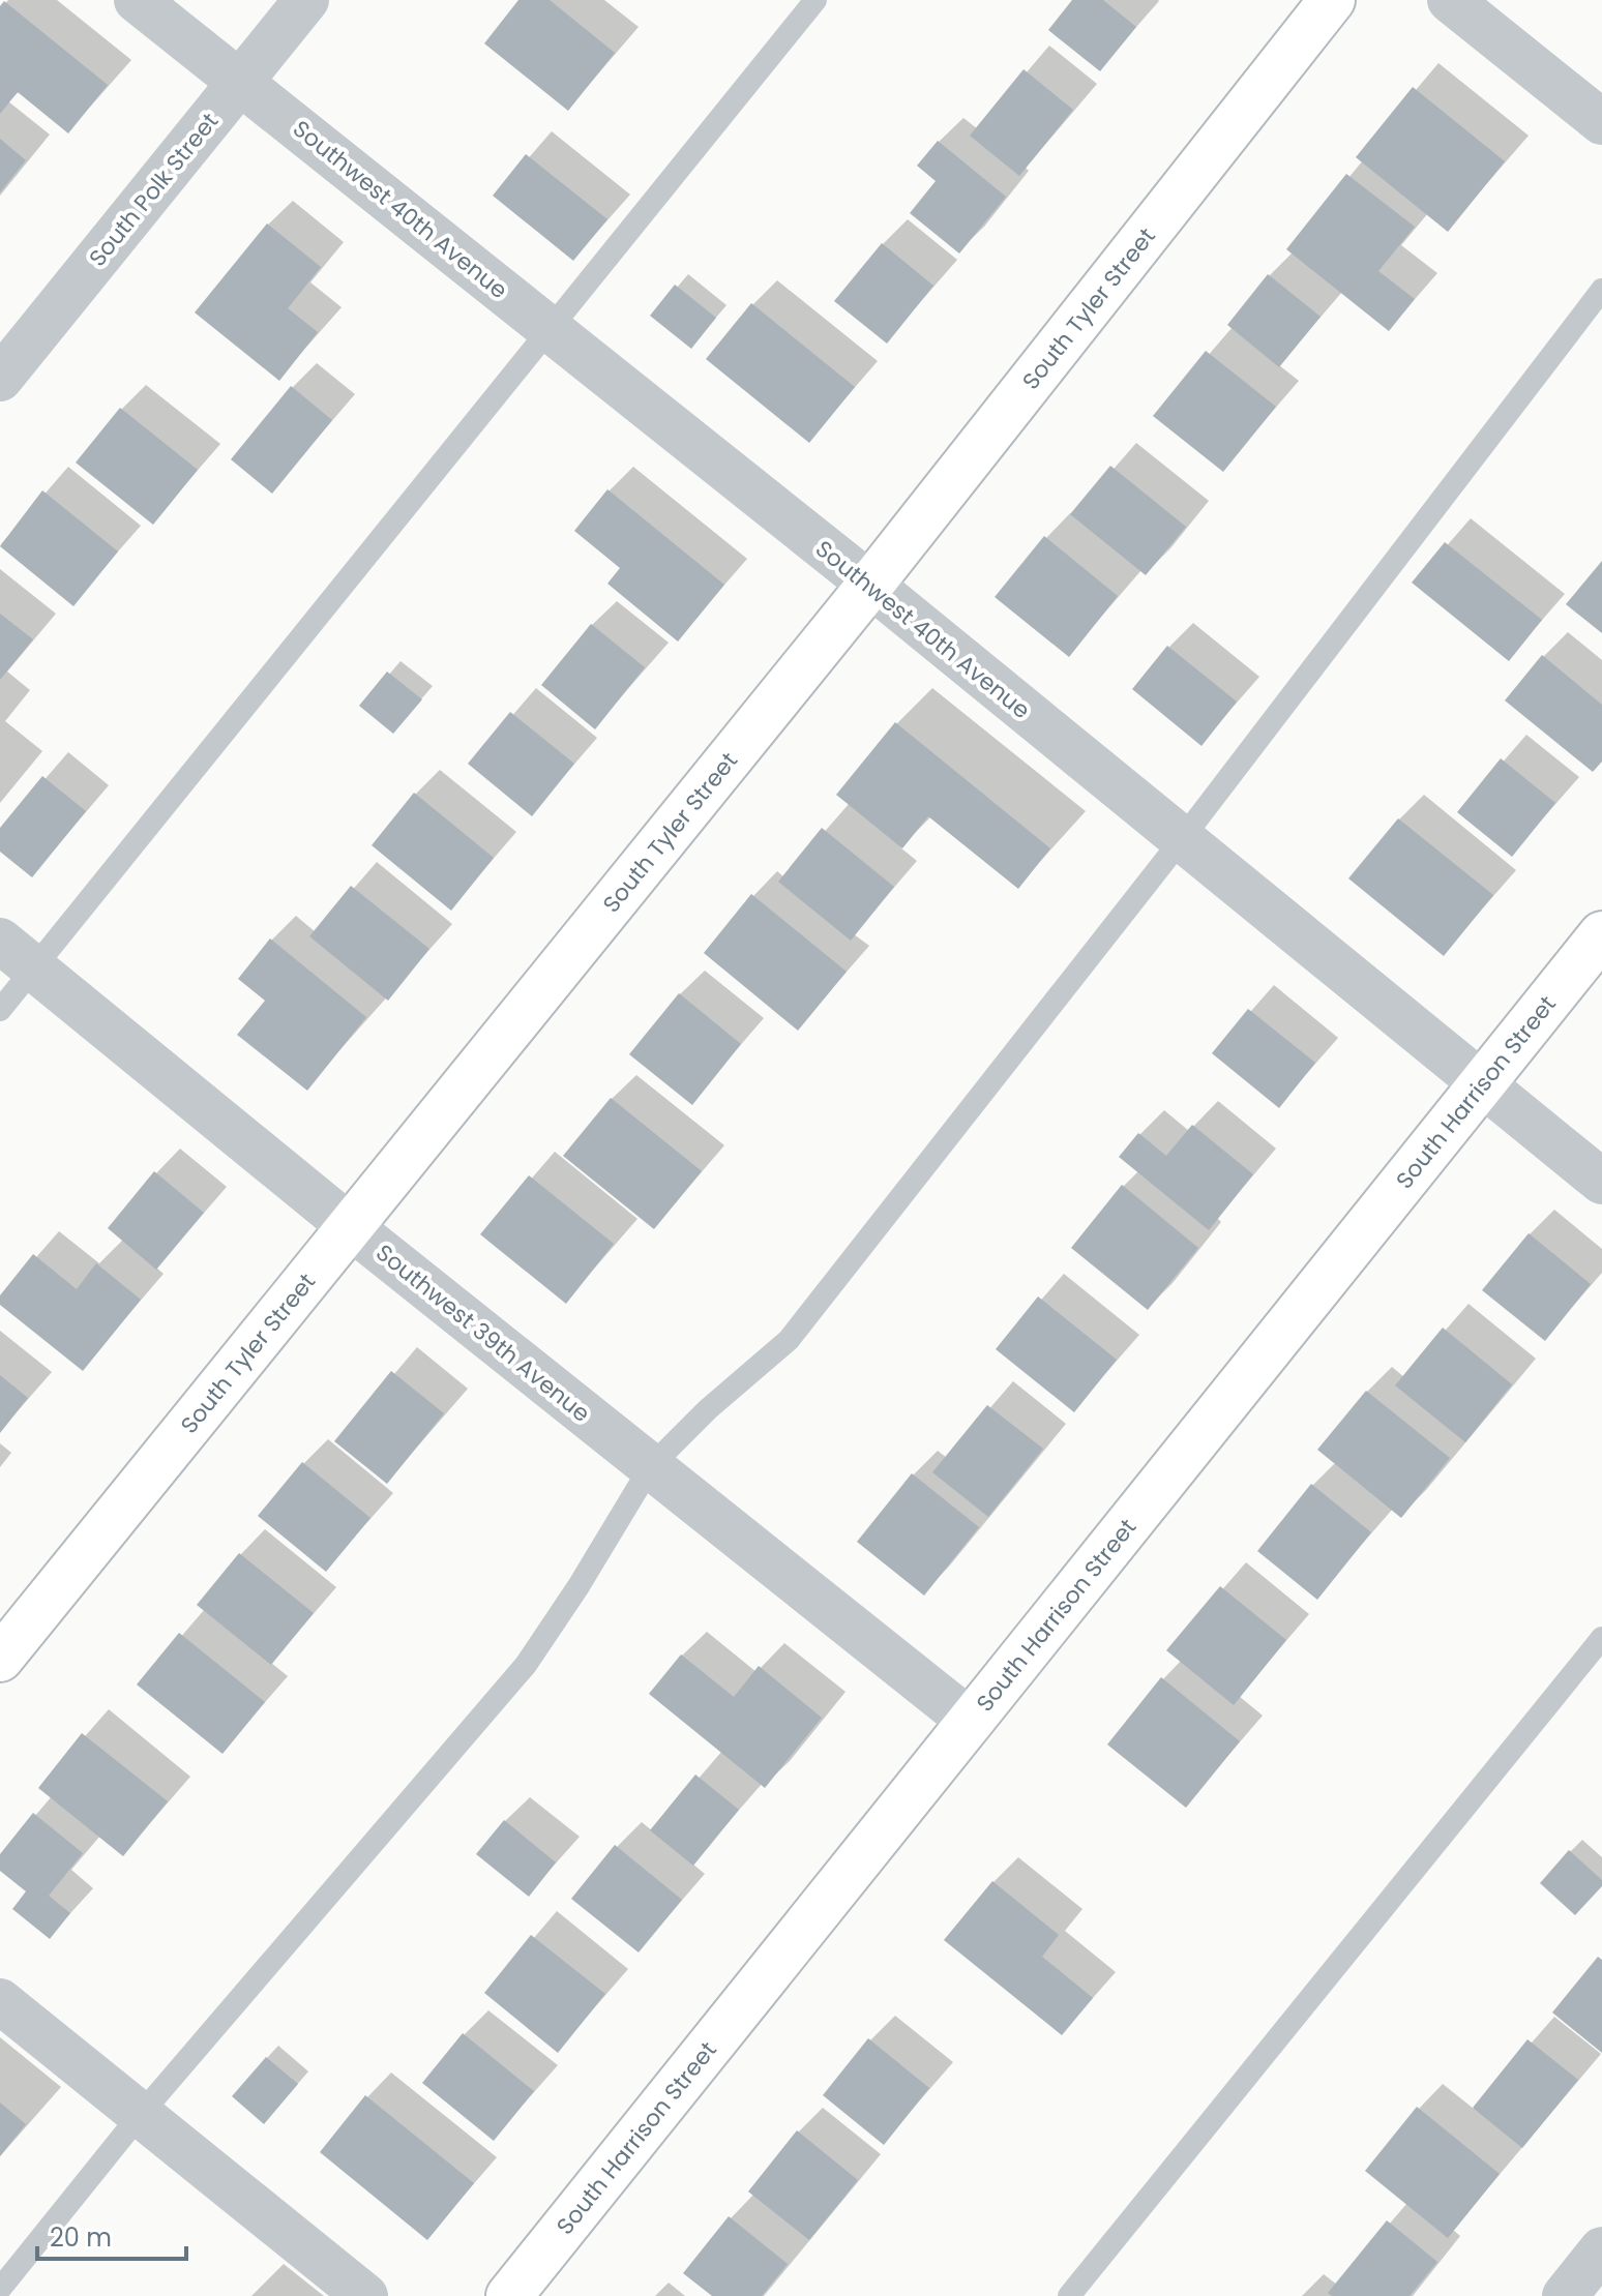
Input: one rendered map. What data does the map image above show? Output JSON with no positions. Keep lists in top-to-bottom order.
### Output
{
  "streets": {
    "main road": ["South Tyler Street", "South Harrison Street"],
    "street": ["South Polk Street", "Southwest 40th Avenue", "Southwest 39th Avenue"]
  },
  "crossings": [
    ["South Polk Street", "Southwest 40th Avenue"],
    ["Southwest 40th Avenue", "South Tyler Street"],
    ["Southwest 40th Avenue", "South Harrison Street"],
    ["South Tyler Street", "Southwest 39th Avenue"],
    ["South Harrison Street", "Southwest 39th Avenue"]
  ],
  "scale_bar": "20 m"
}
